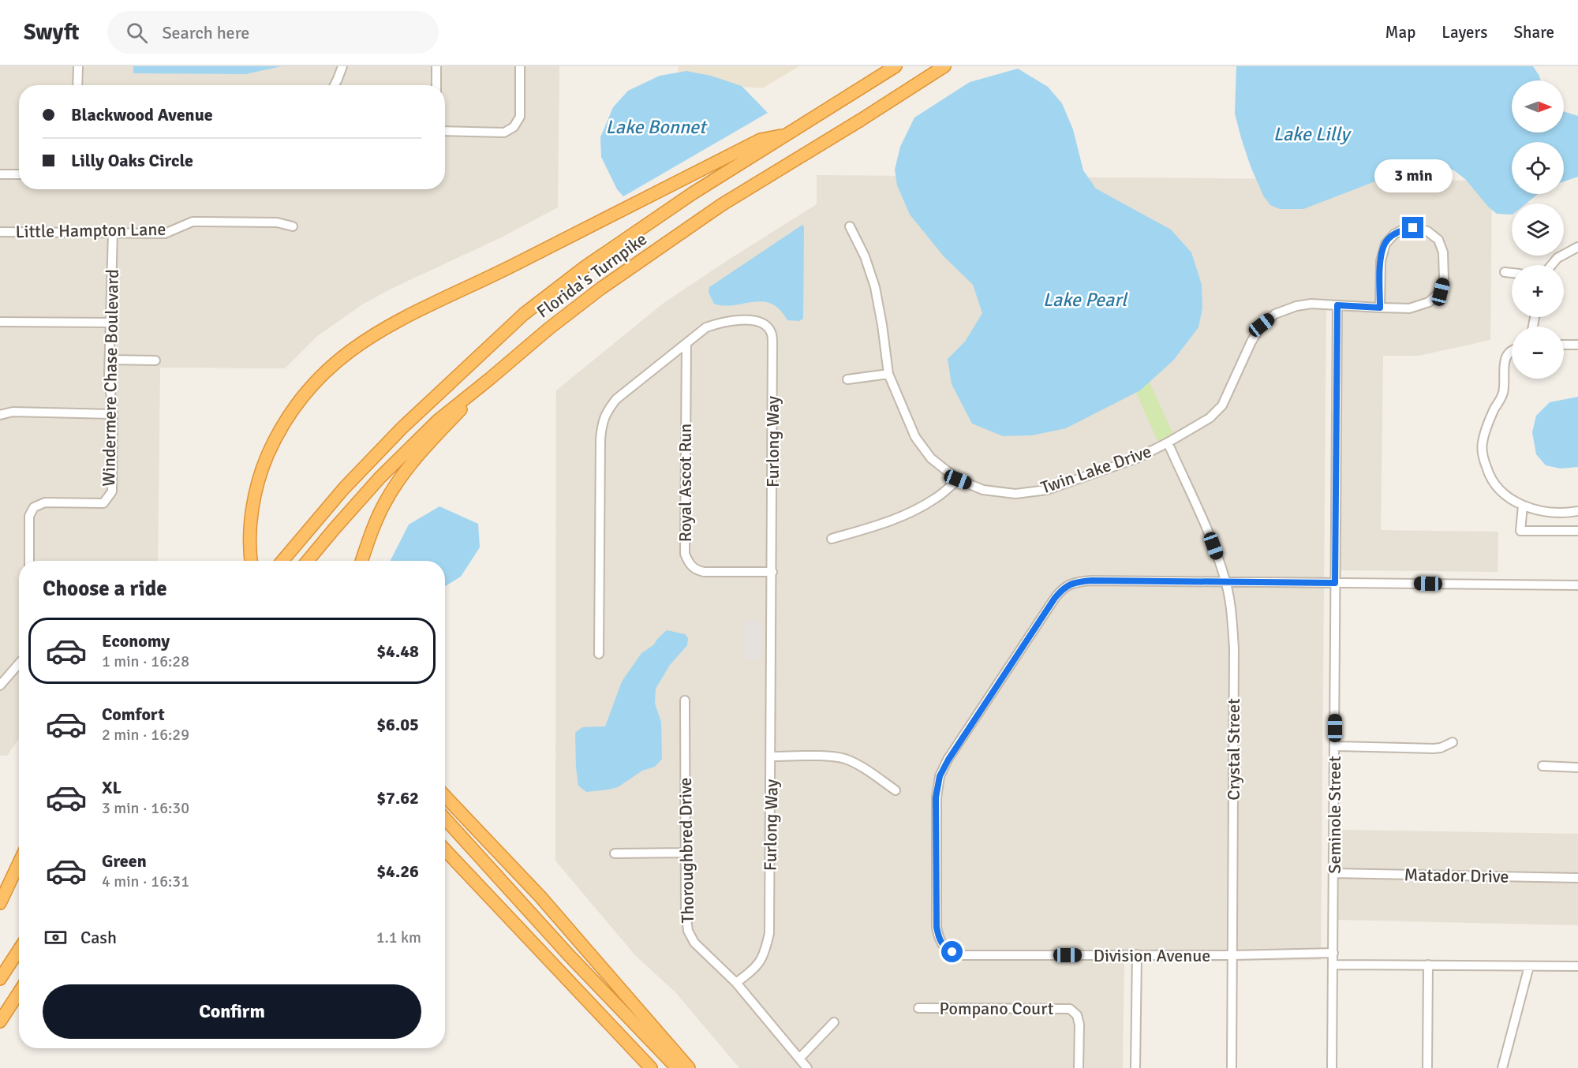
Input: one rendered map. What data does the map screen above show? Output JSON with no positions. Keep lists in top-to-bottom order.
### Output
{
  "streets": {
    "highway": ["Florida's Turnpike"],
    "street": [
      "Little Hampton Lane",
      "Windermere Chase Boulevard",
      "Furlong Way",
      "Twin Lake Drive",
      "Royal Ascot Run",
      "Crystal Street",
      "Seminole Street",
      "Thoroughbred Drive",
      "Matador Drive",
      "Division Avenue",
      "Pompano Court"
    ]
  },
  "crossings": [
    ["Little Hampton Lane", "Windermere Chase Boulevard"],
    ["Furlong Way", "Royal Ascot Run"],
    ["Furlong Way", "Thoroughbred Drive"],
    ["Twin Lake Drive", "Crystal Street"],
    ["Twin Lake Drive", "Seminole Street"],
    ["Crystal Street", "Division Avenue"],
    ["Seminole Street", "Matador Drive"],
    ["Seminole Street", "Division Avenue"]
  ],
  "water": ["Lake Bonnet", "Lake Lilly", "Lake Pearl"],
  "north": "right",
  "page": {
    "header": "Swyft",
    "search": "Search here",
    "nav": ["Map", "Layers", "Share"],
    "map_buttons": ["+", "−"],
    "banner": ["Blackwood Avenue", "Lilly Oaks Circle"],
    "bubble": "3 min",
    "heading": "Choose a ride",
    "list": [
      {
        "name": "Economy",
        "note": "1 min · 16:28",
        "value": "$4.48"
      },
      {
        "name": "Comfort",
        "note": "2 min · 16:29",
        "value": "$6.05"
      },
      {
        "name": "XL",
        "note": "3 min · 16:30",
        "value": "$7.62"
      },
      {
        "name": "Green",
        "note": "4 min · 16:31",
        "value": "$4.26"
      }
    ],
    "pay": ["Cash", "1.1 km"],
    "buttons": "Confirm"
  }
}
